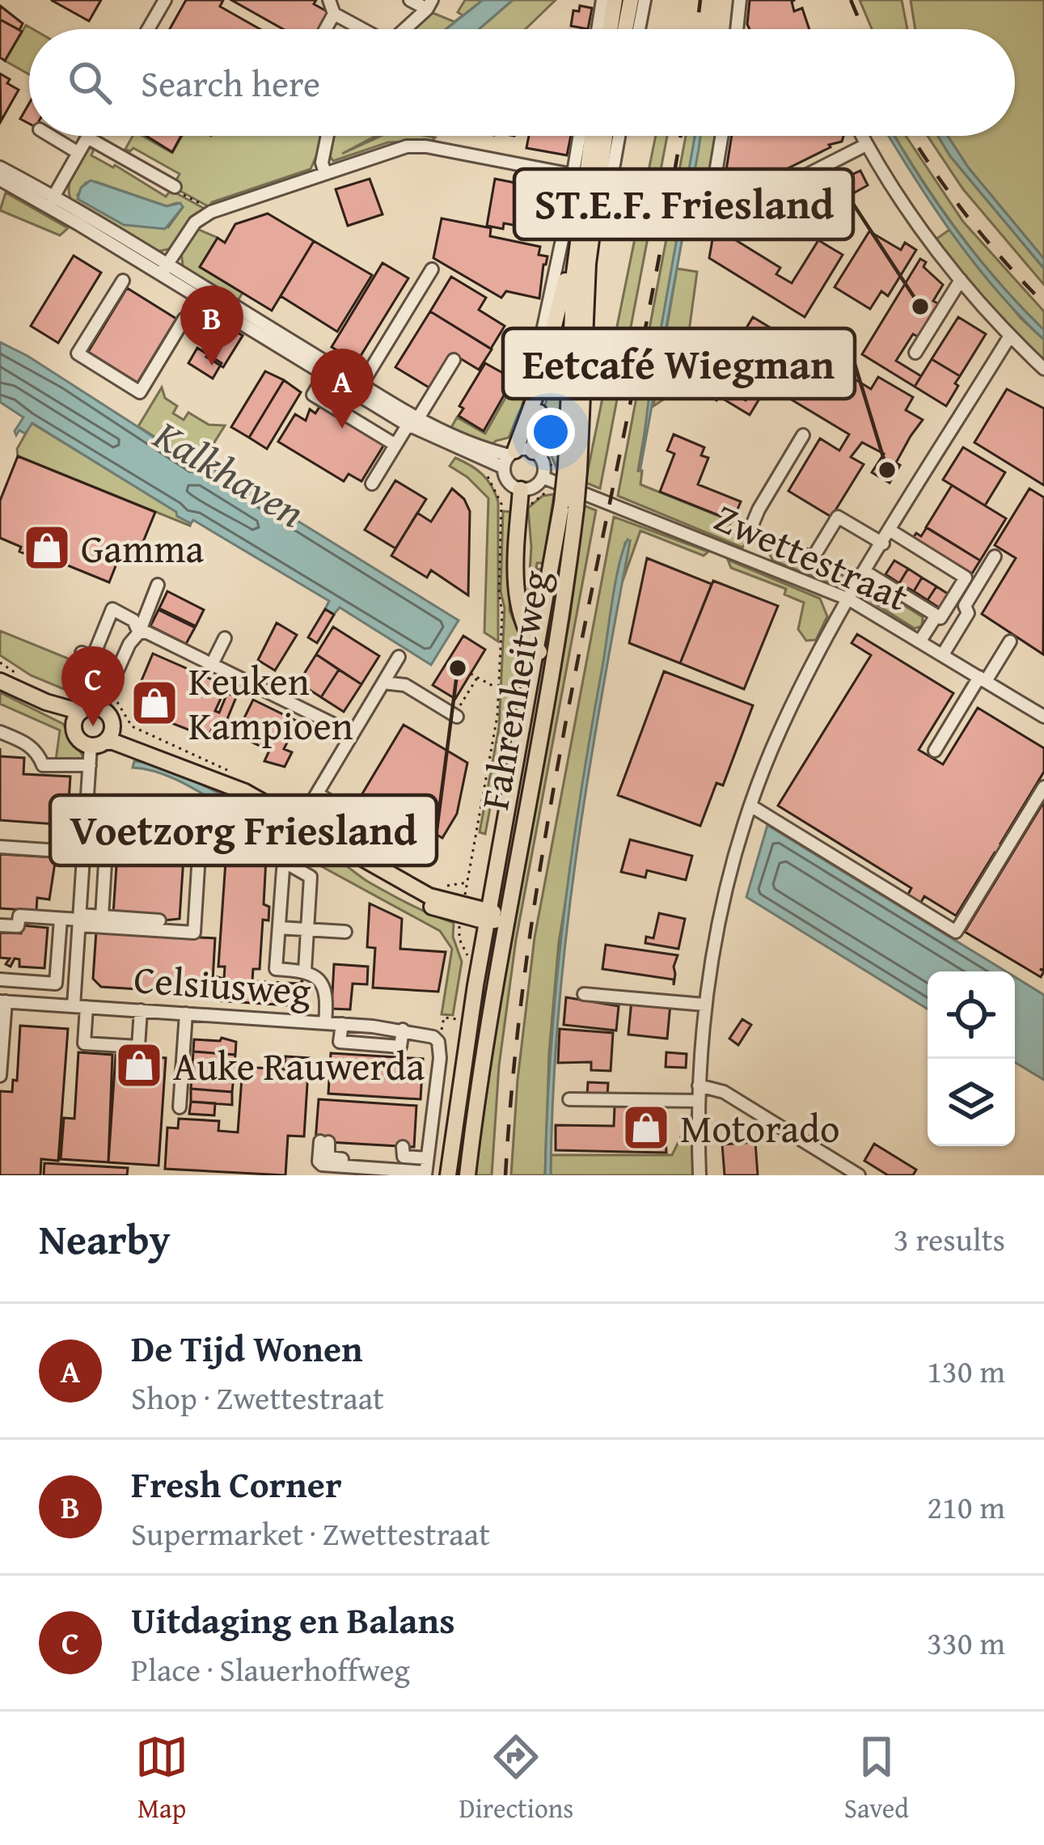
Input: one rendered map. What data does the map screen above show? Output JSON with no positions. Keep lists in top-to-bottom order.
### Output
{
  "streets": {
    "main road": ["Fahrenheitweg"],
    "street": ["Zwettestraat", "Celsiusweg"]
  },
  "water": ["Kalkhaven"],
  "places": {
    "other": ["ST.E.F. Friesland", "Eetcafé Wiegman", "Voetzorg Friesland"],
    "shop": [
      "Gamma",
      "Keuken Kampioen",
      "Auke Rauwerda",
      "Motorado"
    ]
  },
  "page": {
    "search": "Search here",
    "pins": ["B", "A", "C"],
    "heading": ["Nearby", "3 results"],
    "list": [
      {
        "mark": "A",
        "name": "De Tijd Wonen",
        "note": "Shop · Zwettestraat",
        "value": "130 m"
      },
      {
        "mark": "B",
        "name": "Fresh Corner",
        "note": "Supermarket · Zwettestraat",
        "value": "210 m"
      },
      {
        "mark": "C",
        "name": "Uitdaging en Balans",
        "note": "Place · Slauerhoffweg",
        "value": "330 m"
      }
    ],
    "nav": ["Map", "Directions", "Saved"]
  }
}
